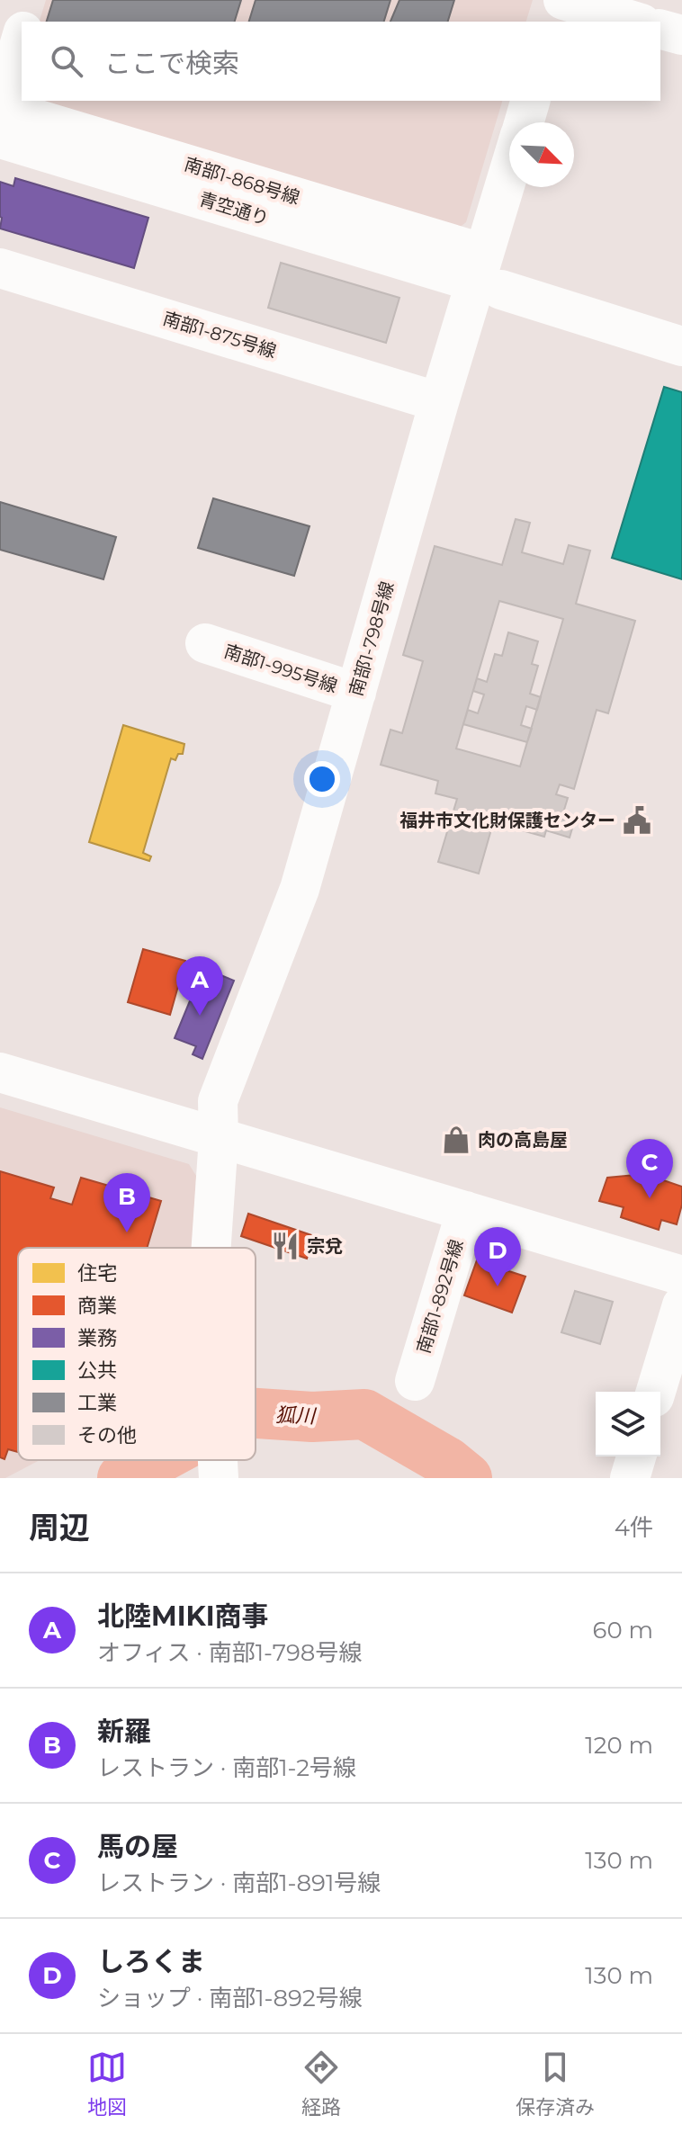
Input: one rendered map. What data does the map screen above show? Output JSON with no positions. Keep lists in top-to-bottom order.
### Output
{
  "streets": {
    "street": [
      "南部1-868号線",
      "南部1-875号線",
      "南部1-798号線",
      "南部1-995号線",
      "南部1-892号線"
    ]
  },
  "crossings": [
    ["南部1-868号線", "南部1-798号線"],
    ["南部1-875号線", "南部1-798号線"],
    ["南部1-798号線", "南部1-995号線"]
  ],
  "water": ["狐川"],
  "places": {
    "public building": ["福井市文化財保護センター"],
    "shop": ["肉の高島屋"],
    "restaurant": ["宗兌"]
  },
  "legend": [
    "住宅",
    "商業",
    "業務",
    "公共",
    "工業",
    "その他"
  ],
  "north": "bottom right",
  "page": {
    "search": "ここで検索",
    "pins": [
      "A",
      "C",
      "B",
      "D"
    ],
    "heading": ["周辺", "4件"],
    "list": [
      {
        "mark": "A",
        "name": "北陸MIKI商事",
        "note": "オフィス · 南部1-798号線",
        "value": "60 m"
      },
      {
        "mark": "B",
        "name": "新羅",
        "note": "レストラン · 南部1-2号線",
        "value": "120 m"
      },
      {
        "mark": "C",
        "name": "馬の屋",
        "note": "レストラン · 南部1-891号線",
        "value": "130 m"
      },
      {
        "mark": "D",
        "name": "しろくま",
        "note": "ショップ · 南部1-892号線",
        "value": "130 m"
      }
    ],
    "nav": ["地図", "経路", "保存済み"]
  }
}
